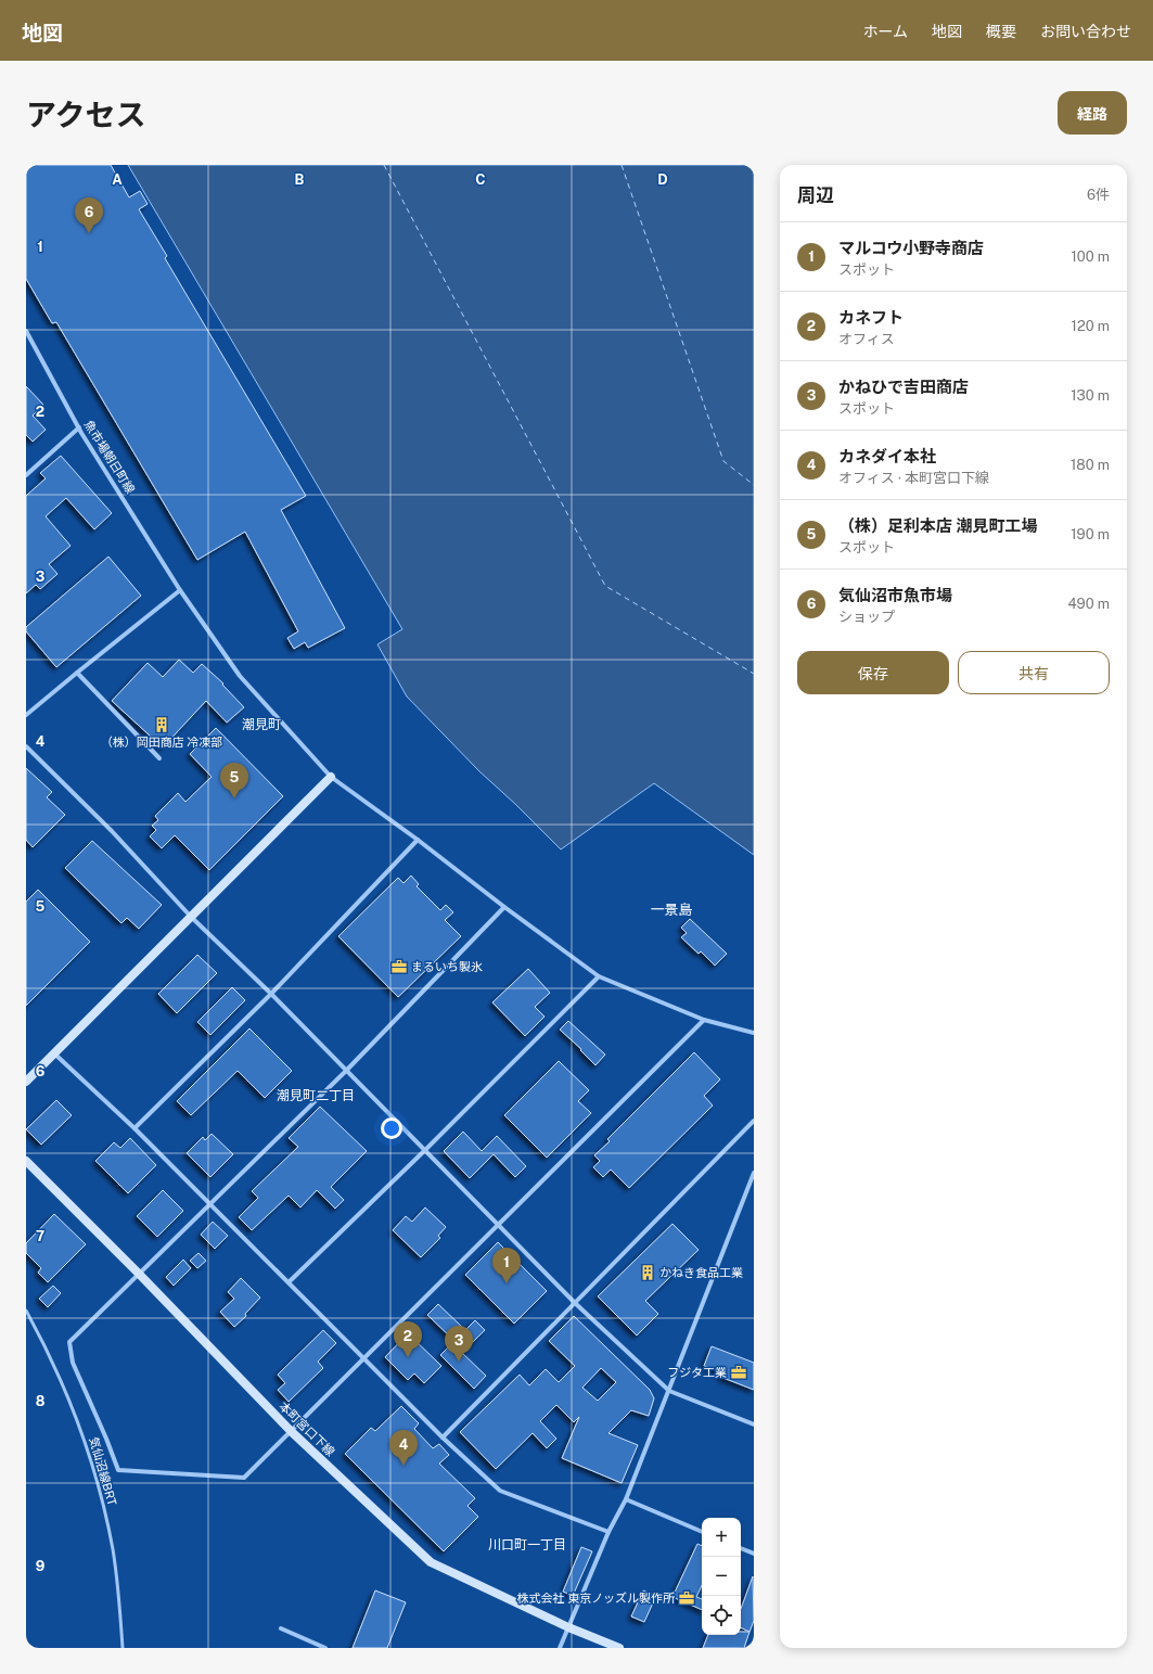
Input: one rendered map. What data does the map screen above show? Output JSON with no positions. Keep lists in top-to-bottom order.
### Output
{
  "streets": {
    "street": ["魚市場朝日町線", "本町宮口下線"],
    "lane": ["気仙沼線BRT"]
  },
  "districts": [
    "潮見町",
    "一景島",
    "潮見町二丁目",
    "川口町一丁目"
  ],
  "places": {
    "building": ["（株）岡田商店 冷凍部", "かねき食品工業"],
    "office": ["まるいち製氷", "フジタ工業", "株式会社 東京ノッズル製作所"]
  },
  "page": {
    "header": "地図",
    "nav": [
      "ホーム",
      "地図",
      "概要",
      "お問い合わせ"
    ],
    "title": "アクセス",
    "buttons": [
      "経路",
      ["保存", "共有"]
    ],
    "heading": ["周辺", "6件"],
    "pins": [
      "6",
      "5",
      "1",
      "2",
      "3",
      "4"
    ],
    "list": [
      {
        "mark": "1",
        "name": "マルコウ小野寺商店",
        "note": "スポット",
        "value": "100 m"
      },
      {
        "mark": "2",
        "name": "カネフト",
        "note": "オフィス",
        "value": "120 m"
      },
      {
        "mark": "3",
        "name": "かねひで吉田商店",
        "note": "スポット",
        "value": "130 m"
      },
      {
        "mark": "4",
        "name": "カネダイ本社",
        "note": "オフィス · 本町宮口下線",
        "value": "180 m"
      },
      {
        "mark": "5",
        "name": "（株）足利本店 潮見町工場",
        "note": "スポット",
        "value": "190 m"
      },
      {
        "mark": "6",
        "name": "気仙沼市魚市場",
        "note": "ショップ",
        "value": "490 m"
      }
    ],
    "map_buttons": ["+", "−"]
  },
  "grid": {
    "columns": [
      "A",
      "B",
      "C",
      "D"
    ],
    "rows": [
      "1",
      "2",
      "3",
      "4",
      "5",
      "6",
      "7",
      "8",
      "9"
    ]
  }
}
